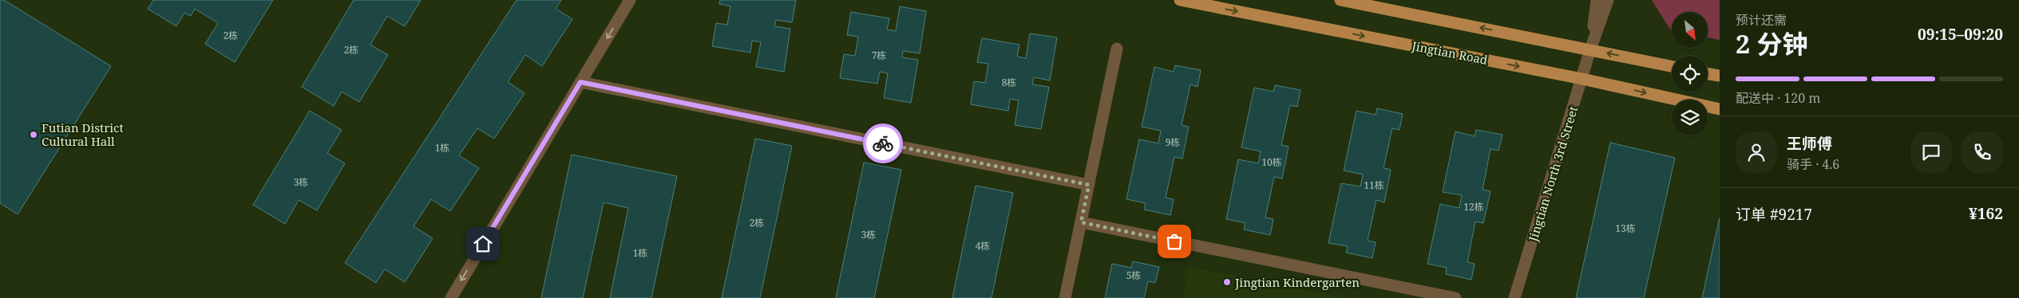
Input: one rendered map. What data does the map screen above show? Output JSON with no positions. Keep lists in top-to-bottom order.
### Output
{
  "streets": {
    "main road": ["Jingtian Road"],
    "street": ["Jingtian North 3rd Street"]
  },
  "crossings": [
    ["Jingtian Road", "Jingtian North 3rd Street"]
  ],
  "places": ["Futian District Cultural Hall", "Jingtian Kindergarten"],
  "house_numbers": [
    "2栋",
    "2栋",
    "7栋",
    "8栋",
    "9栋",
    "1栋",
    "10栋",
    "3栋",
    "11栋",
    "12栋",
    "2栋",
    "13栋",
    "3栋",
    "4栋",
    "1栋",
    "5栋"
  ],
  "north": "bottom right",
  "page": {
    "heading": ["2 分钟", "预计还需", "09:15–09:20"],
    "panel": [
      "王师傅",
      "骑手 · 4.6",
      "订单 #9217",
      "¥162"
    ],
    "bar": "配送中 · 120 m"
  }
}
